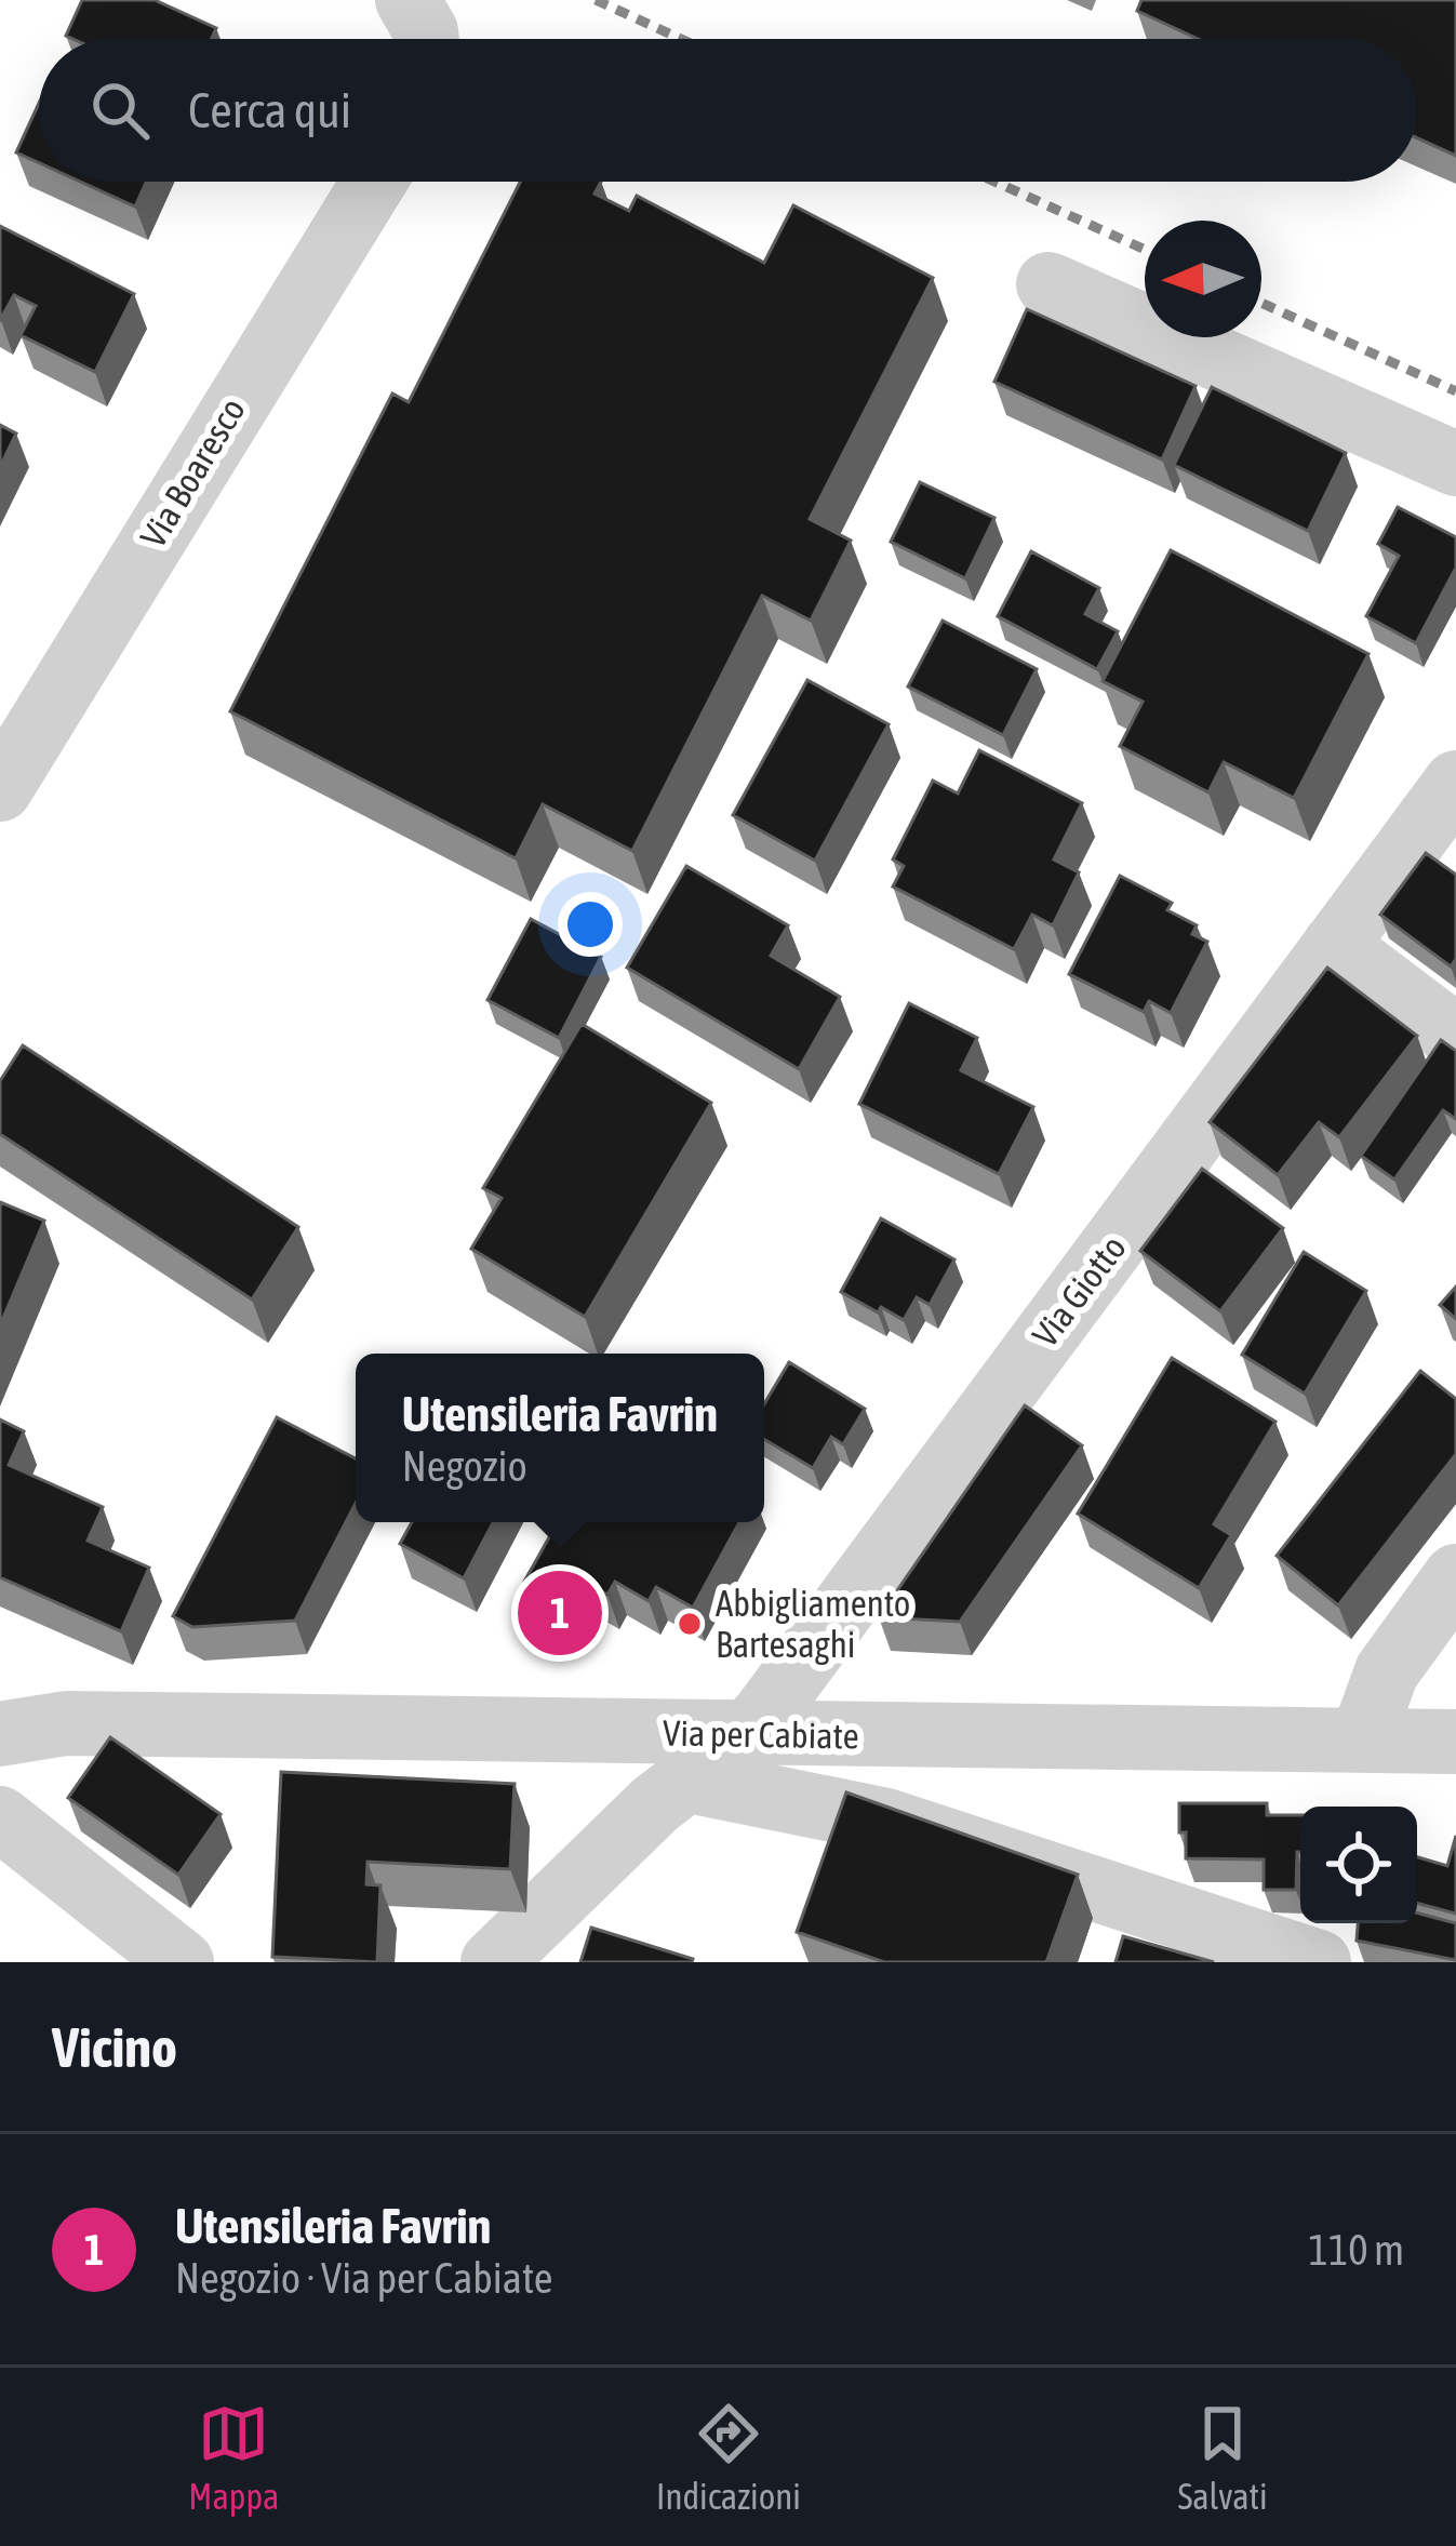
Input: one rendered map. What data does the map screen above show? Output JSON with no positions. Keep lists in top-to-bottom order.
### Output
{
  "streets": {
    "street": ["Via Boaresco", "Via Giotto", "Via per Cabiate"]
  },
  "crossings": [
    ["Via Giotto", "Via per Cabiate"]
  ],
  "places": ["Abbigliamento Bartesaghi"],
  "north": "left",
  "page": {
    "search": "Cerca qui",
    "popup": ["Utensileria Favrin", "Negozio"],
    "pins": "1",
    "heading": "Vicino",
    "list": [
      {
        "mark": "1",
        "name": "Utensileria Favrin",
        "note": "Negozio · Via per Cabiate",
        "value": "110 m"
      }
    ],
    "nav": ["Mappa", "Indicazioni", "Salvati"]
  }
}
